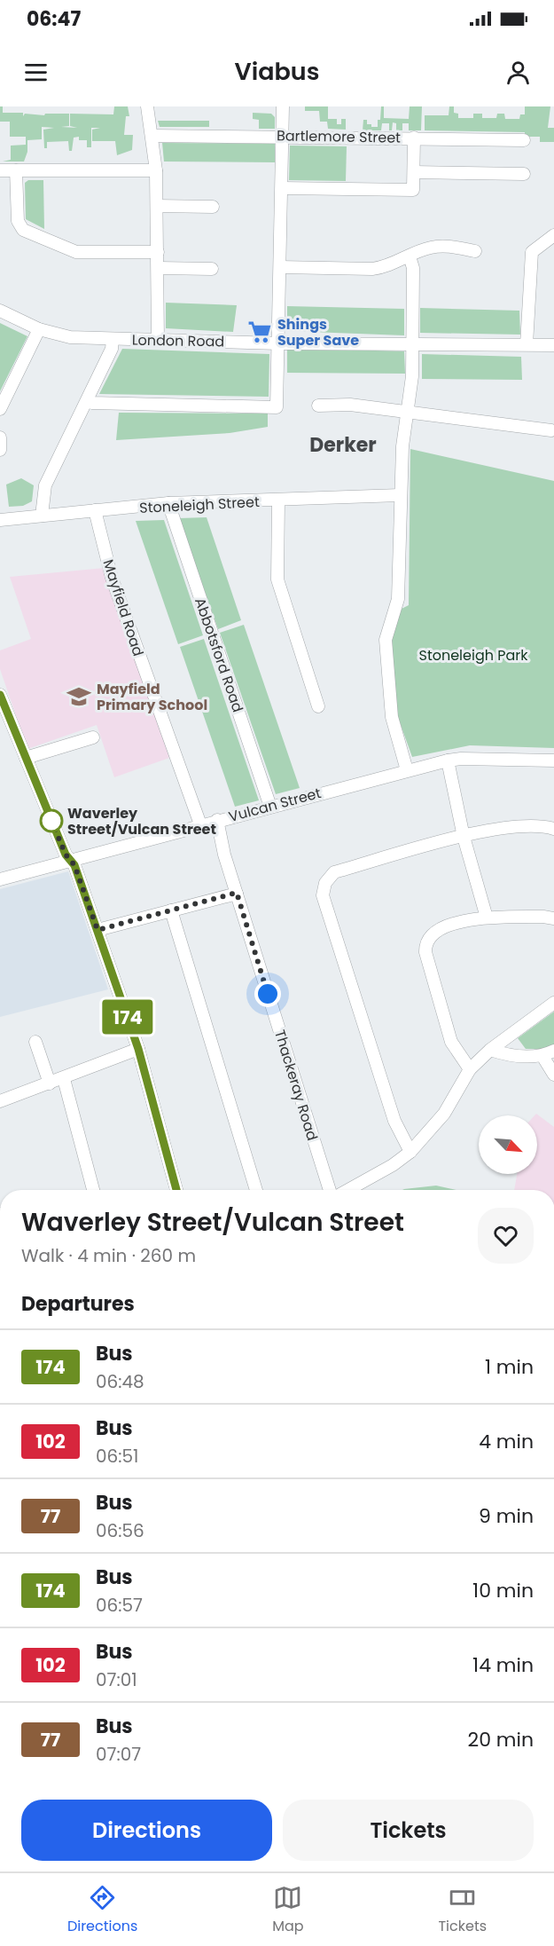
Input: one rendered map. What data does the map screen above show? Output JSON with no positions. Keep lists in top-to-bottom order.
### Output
{
  "streets": {
    "street": [
      "Bartlemore Street",
      "London Road",
      "Stoneleigh Street",
      "Mayfield Road",
      "Abbotsford Road",
      "Vulcan Street",
      "Thackeray Road"
    ]
  },
  "crossings": [
    ["Stoneleigh Street", "Mayfield Road"],
    ["Stoneleigh Street", "Abbotsford Road"],
    ["Mayfield Road", "Vulcan Street"],
    ["Abbotsford Road", "Vulcan Street"],
    ["Vulcan Street", "Thackeray Road"]
  ],
  "districts": ["Derker"],
  "parks": ["Stoneleigh Park"],
  "places": {
    "supermarket": ["Shings Super Save"],
    "school or university": ["Mayfield Primary School"],
    "other": ["Waverley Street/Vulcan Street"]
  },
  "lines": ["bus line 174"],
  "north": "bottom right",
  "page": {
    "status": "06:47",
    "header": "Viabus",
    "on_map": "174",
    "heading": [
      ["Waverley Street/Vulcan Street", "Walk · 4 min · 260 m"],
      "Departures"
    ],
    "list": [
      {
        "mark": "174",
        "name": "Bus",
        "note": "06:48",
        "value": "1 min"
      },
      {
        "mark": "102",
        "name": "Bus",
        "note": "06:51",
        "value": "4 min"
      },
      {
        "mark": "77",
        "name": "Bus",
        "note": "06:56",
        "value": "9 min"
      },
      {
        "mark": "174",
        "name": "Bus",
        "note": "06:57",
        "value": "10 min"
      },
      {
        "mark": "102",
        "name": "Bus",
        "note": "07:01",
        "value": "14 min"
      },
      {
        "mark": "77",
        "name": "Bus",
        "note": "07:07",
        "value": "20 min"
      }
    ],
    "buttons": ["Directions", "Tickets"],
    "tabs": ["Directions", "Map", "Tickets"]
  }
}
